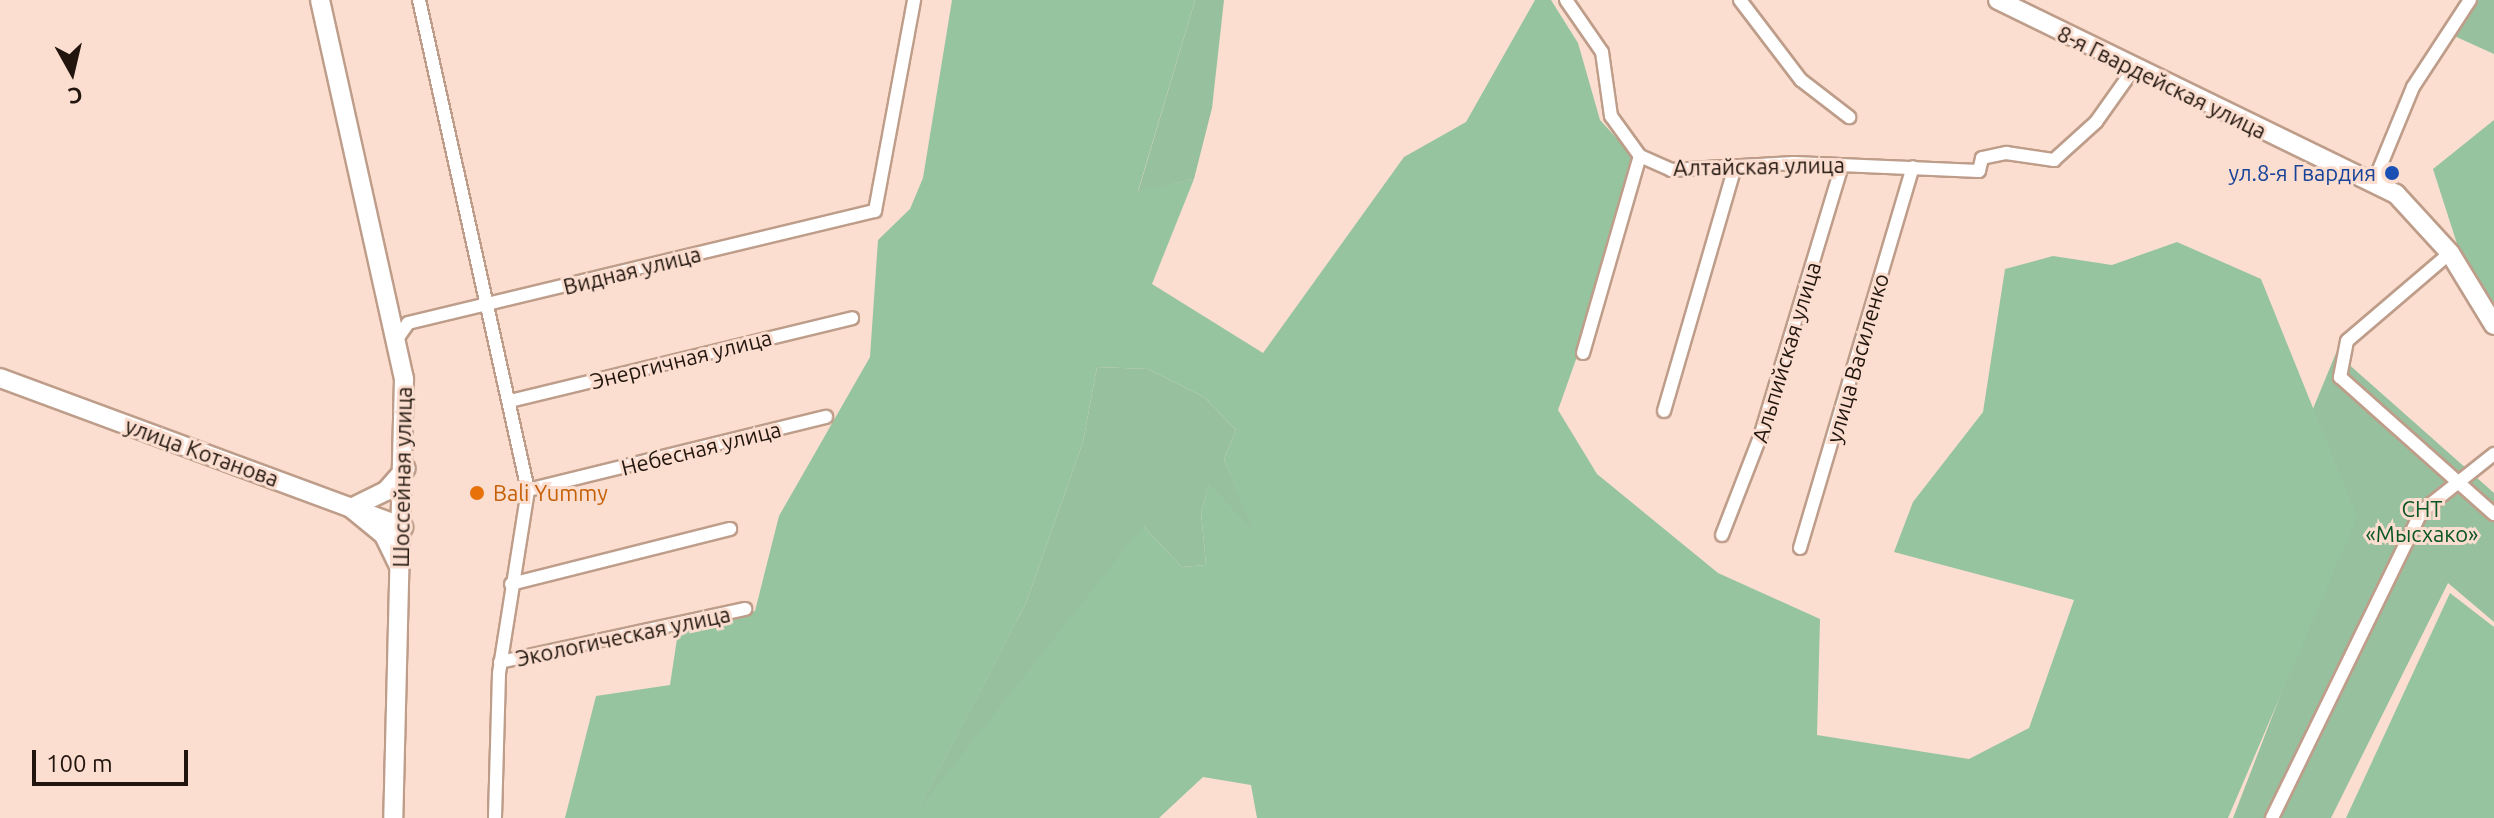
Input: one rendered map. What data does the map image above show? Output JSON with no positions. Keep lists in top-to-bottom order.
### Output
{
  "streets": {
    "street": [
      "8-я Гвардейская улица",
      "Алтайская улица",
      "Видная улица",
      "Альпийская улица",
      "улица Василенко",
      "Энергичная улица",
      "Небесная улица",
      "улица Котанова",
      "Шоссейная улица",
      "Экологическая улица"
    ]
  },
  "crossings": [
    ["8-я Гвардейская улица", "Алтайская улица"],
    ["Алтайская улица", "Альпийская улица"],
    ["Алтайская улица", "улица Василенко"],
    ["Видная улица", "Шоссейная улица"],
    ["улица Котанова", "Шоссейная улица"]
  ],
  "parks": ["СНТ «Мысхако»"],
  "places": ["ул.8-я Гвардия", "Bali Yummy"],
  "scale_bar": "100 m",
  "north": "bottom"
}
